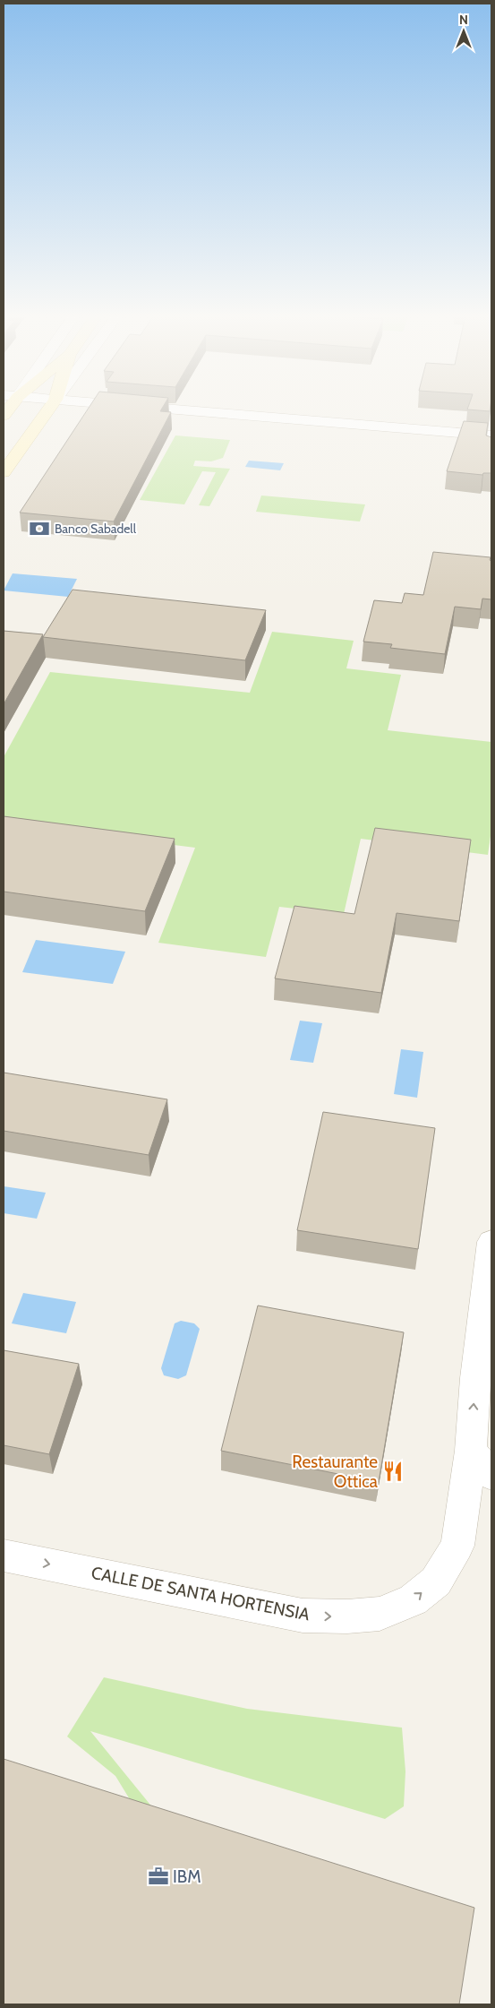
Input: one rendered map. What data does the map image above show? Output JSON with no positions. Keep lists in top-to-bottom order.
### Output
{
  "streets": {
    "street": ["CALLE DE SANTA HORTENSIA"]
  },
  "places": {
    "bank": ["Banco Sabadell"],
    "restaurant": ["Restaurante Ottica"],
    "office": ["IBM"]
  },
  "north": "top"
}
